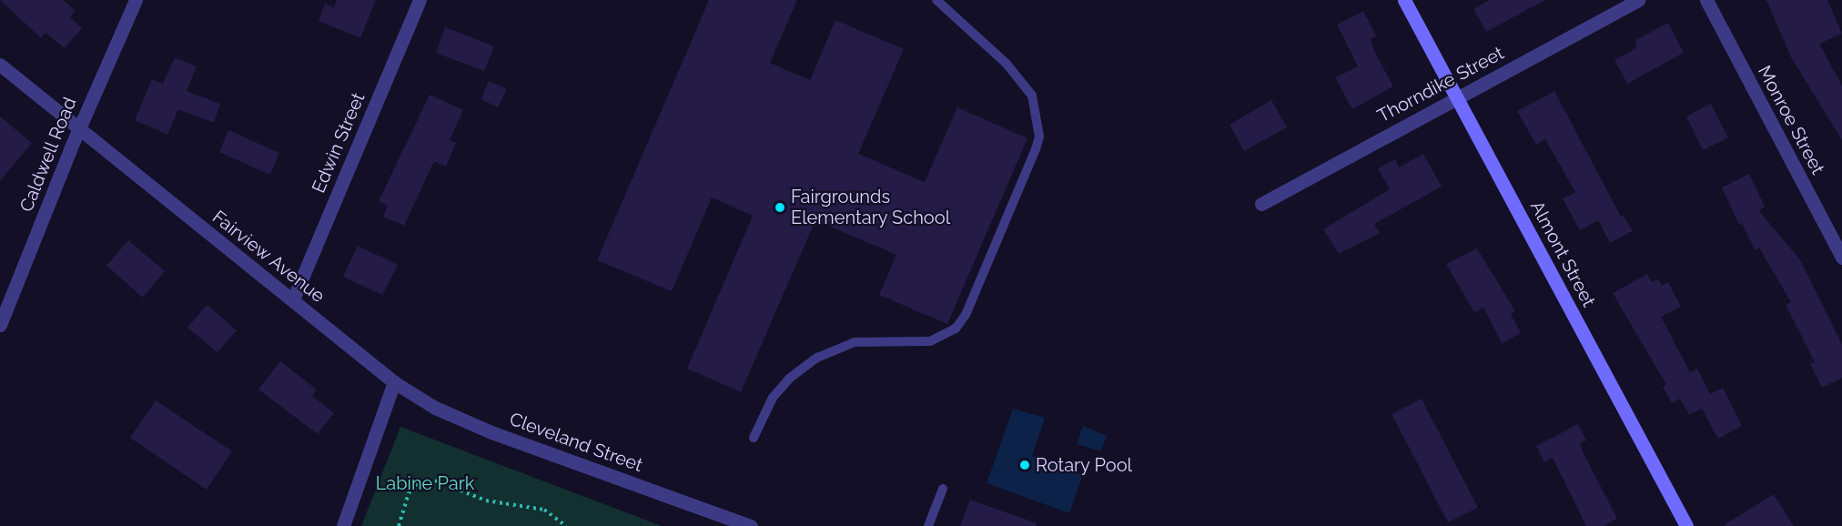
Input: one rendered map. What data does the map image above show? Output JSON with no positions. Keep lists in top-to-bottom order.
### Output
{
  "streets": {
    "street": [
      "Thorndike Street",
      "Monroe Street",
      "Edwin Street",
      "Caldwell Road",
      "Almont Street",
      "Fairview Avenue",
      "Cleveland Street"
    ]
  },
  "crossings": [
    ["Thorndike Street", "Almont Street"],
    ["Edwin Street", "Fairview Avenue"],
    ["Caldwell Road", "Fairview Avenue"],
    ["Fairview Avenue", "Cleveland Street"]
  ],
  "parks": ["Labine Park"],
  "places": ["Fairgrounds Elementary School", "Rotary Pool"]
}
